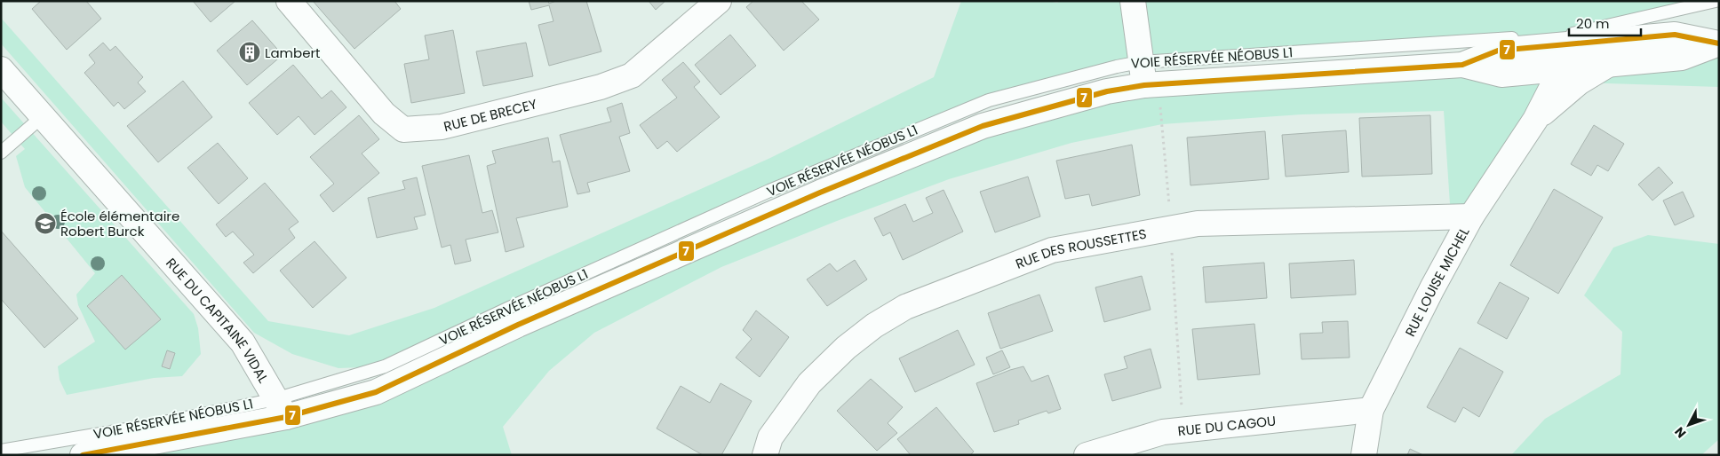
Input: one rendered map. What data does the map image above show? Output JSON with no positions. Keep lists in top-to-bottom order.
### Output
{
  "streets": {
    "street": [
      "RUE DE BRECEY",
      "RUE DES ROUSSETTES",
      "RUE LOUISE MICHEL",
      "RUE DU CAPITAINE VIDAL",
      "RUE DU CAGOU"
    ],
    "lane": ["VOIE RÉSERVÉE NÉOBUS L1"]
  },
  "crossings": [
    ["VOIE RÉSERVÉE NÉOBUS L1", "RUE DU CAPITAINE VIDAL"],
    ["RUE DES ROUSSETTES", "RUE LOUISE MICHEL"],
    ["RUE LOUISE MICHEL", "RUE DU CAGOU"]
  ],
  "places": {
    "building": ["Lambert"],
    "school or university": ["École élémentaire Robert Burck"]
  },
  "lines": ["transit line 7"],
  "scale_bar": "20 m",
  "north": "bottom left"
}
